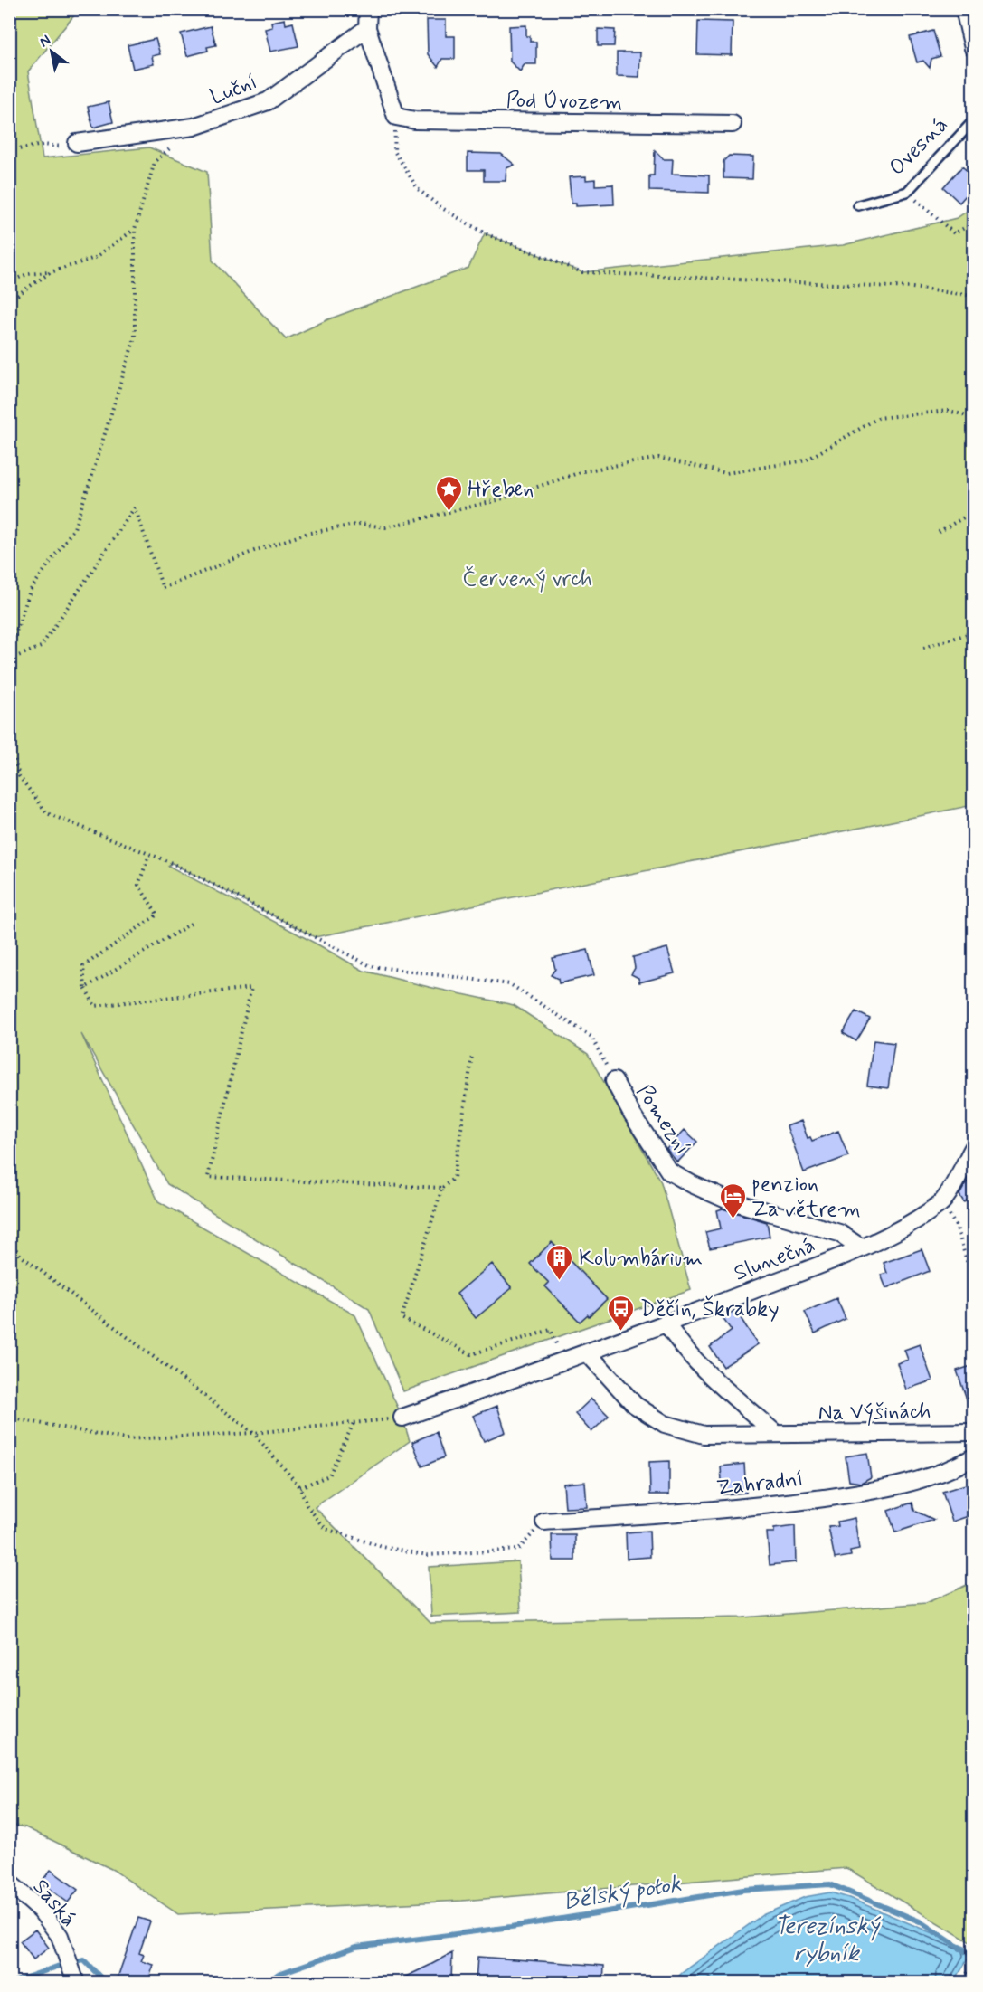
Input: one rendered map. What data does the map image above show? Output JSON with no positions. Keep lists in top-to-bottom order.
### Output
{
  "streets": {
    "street": [
      "Luční",
      "Pod Úvozem",
      "Pomezní",
      "Slunečná",
      "Na Výšinách",
      "Zahradní",
      "Saská"
    ],
    "lane": ["Ovesná"]
  },
  "crossings": [
    ["Pomezní", "Slunečná"],
    ["Slunečná", "Na Výšinách"]
  ],
  "water": ["Bělský potok", "Terezínský rybník"],
  "parks": ["Červený vrch"],
  "places": {
    "place": ["Hřeben"],
    "hotel": ["penzion Za větrem"],
    "building": ["Kolumbárium"],
    "bus stop": ["Děčín, Škrabky"]
  },
  "north": "top left"
}
